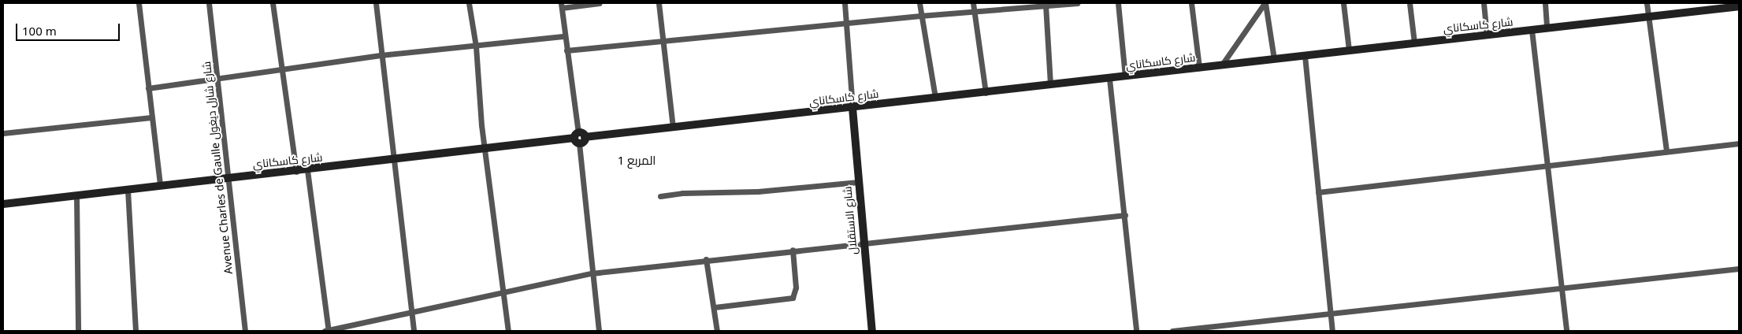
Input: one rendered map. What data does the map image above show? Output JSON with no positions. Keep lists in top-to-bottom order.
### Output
{
  "streets": {
    "street": ["شارع كاسكاناي", "Avenue Charles de Gaulle شارع شارل ديغول", "شارع الاستقلال"]
  },
  "crossings": [
    ["شارع كاسكاناي", "Avenue Charles de Gaulle شارع شارل ديغول"],
    ["شارع كاسكاناي", "شارع الاستقلال"]
  ],
  "districts": ["المربع 1"],
  "scale_bar": "100 m"
}
